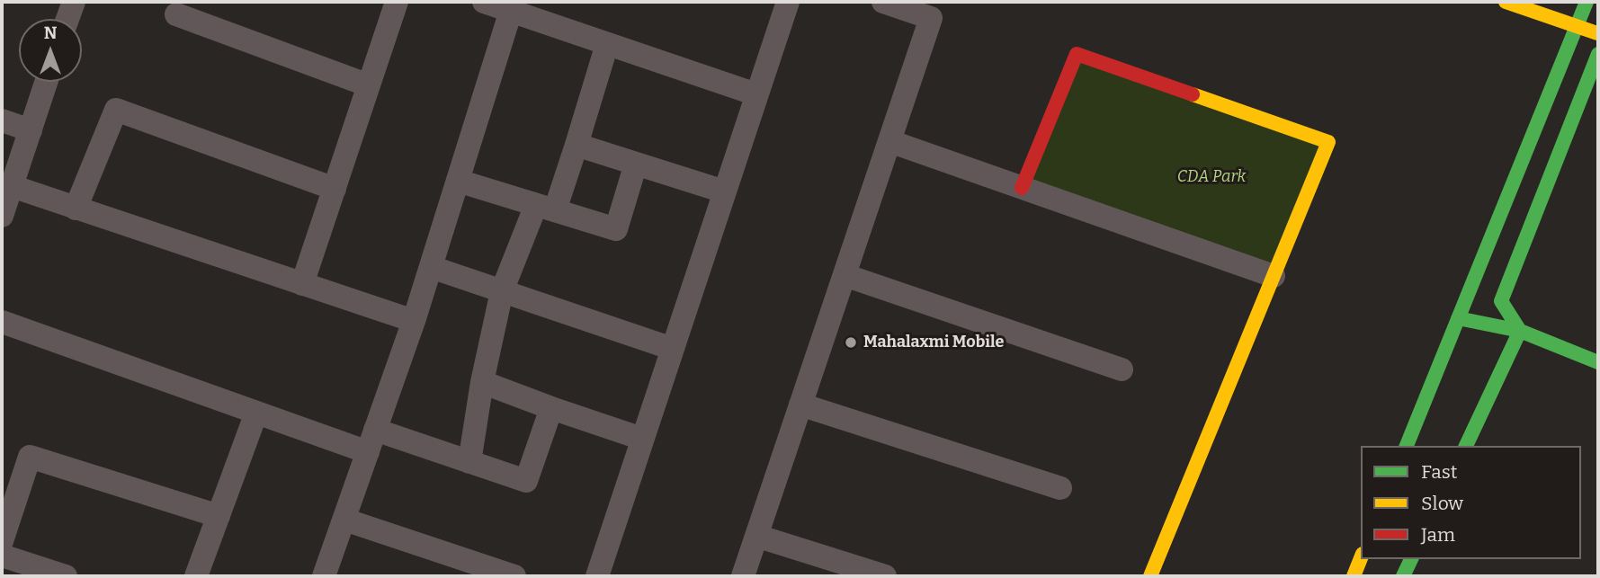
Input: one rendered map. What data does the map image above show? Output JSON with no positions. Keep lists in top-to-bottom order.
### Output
{
  "parks": ["CDA Park"],
  "places": ["Mahalaxmi Mobile"],
  "legend": ["Fast", "Slow", "Jam"],
  "north": "top"
}
